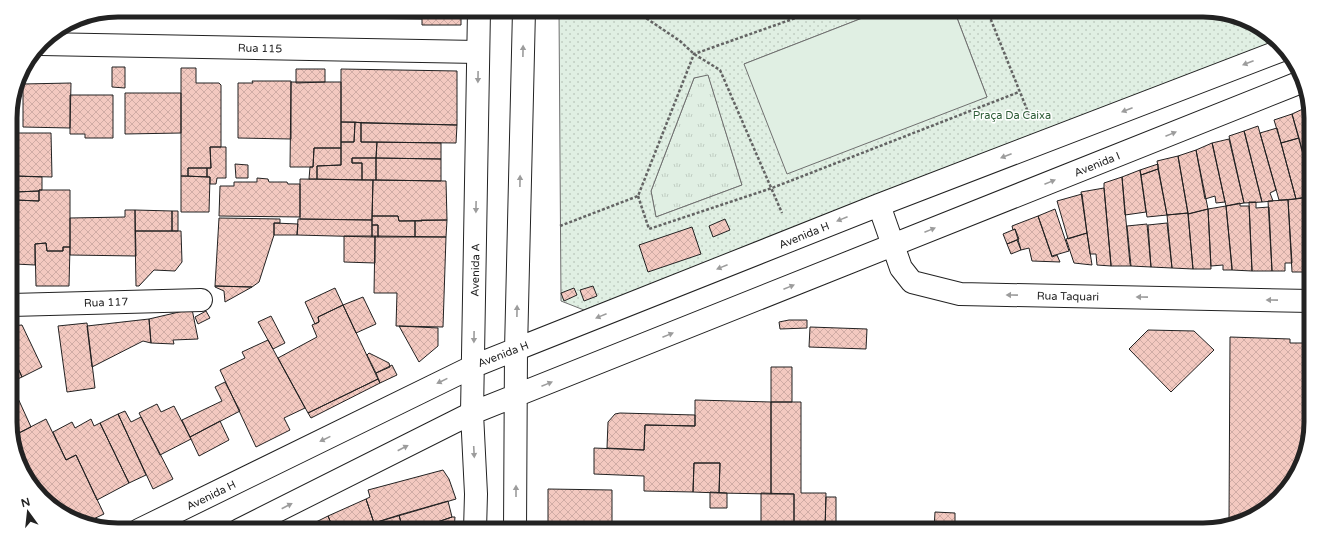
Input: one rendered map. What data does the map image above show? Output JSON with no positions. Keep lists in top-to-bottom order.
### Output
{
  "streets": {
    "street": [
      "Rua 115",
      "Avenida I",
      "Avenida H",
      "Avenida A",
      "Rua Taquari",
      "Rua 117"
    ]
  },
  "crossings": [
    ["Rua 115", "Avenida A"],
    ["Avenida I", "Rua Taquari"],
    ["Avenida H", "Avenida A"],
    ["Avenida H", "Rua Taquari"]
  ],
  "one_way": ["Rua Taquari"],
  "parks": ["Praça Da Caixa"],
  "north": "top"
}
